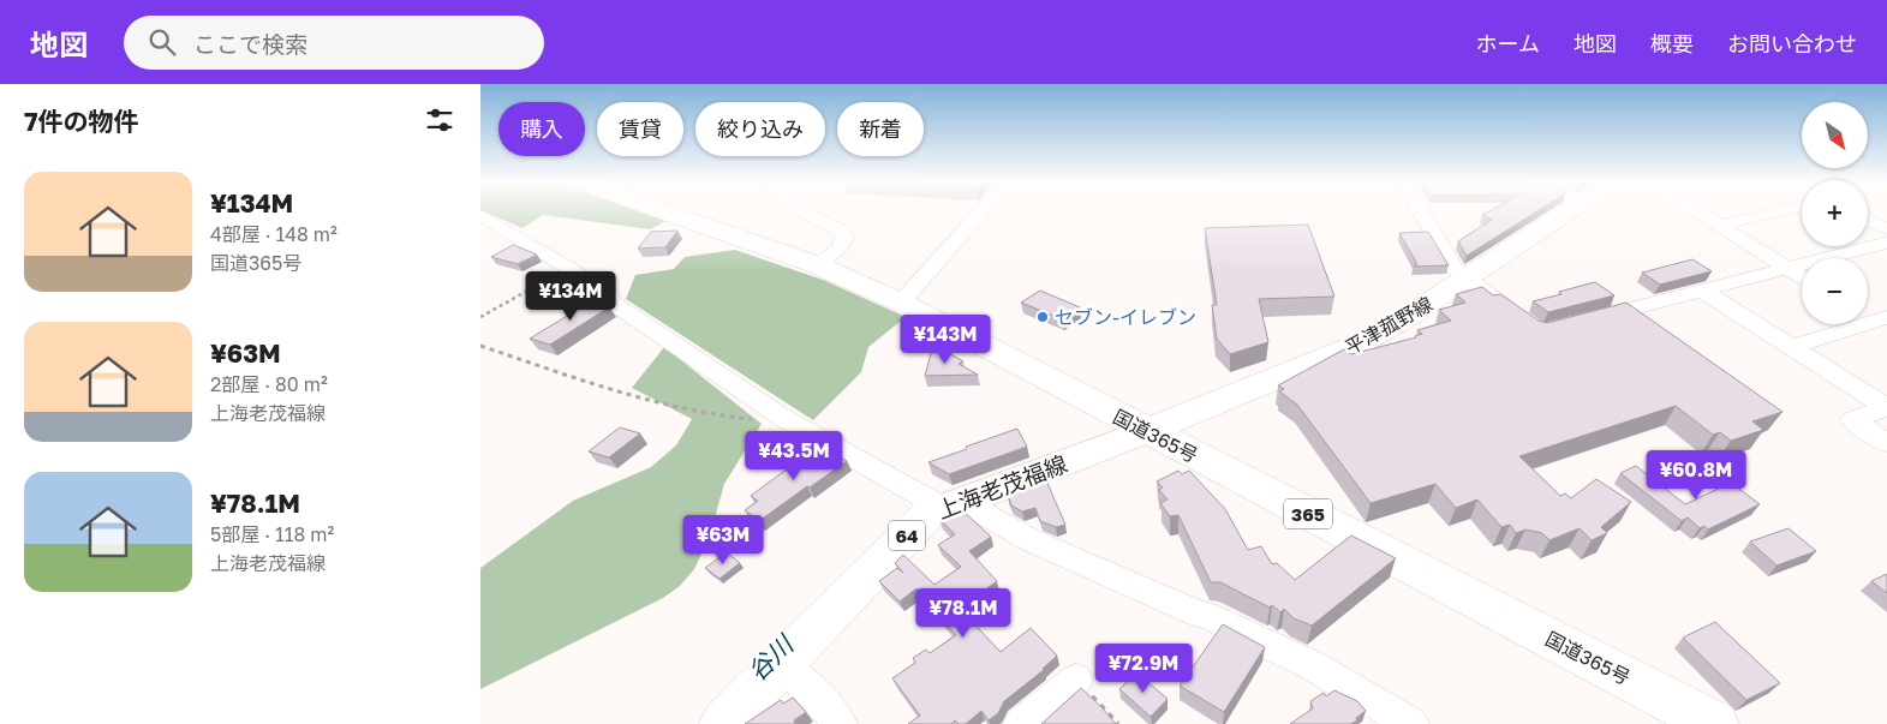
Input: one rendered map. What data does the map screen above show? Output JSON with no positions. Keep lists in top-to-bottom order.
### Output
{
  "streets": {
    "main road": [
      "平津菰野線",
      "国道365号",
      "上海老茂福線",
      "365",
      "64"
    ]
  },
  "crossings": [
    ["平津菰野線", "国道365号"],
    ["平津菰野線", "上海老茂福線"],
    ["国道365号", "上海老茂福線"]
  ],
  "water": ["谷川"],
  "places": ["セブン-イレブン"],
  "north": "bottom right",
  "page": {
    "header": "地図",
    "search": "ここで検索",
    "nav": [
      "ホーム",
      "地図",
      "概要",
      "お問い合わせ"
    ],
    "heading": "7件の物件",
    "map_buttons": ["+", "−"],
    "chip": [
      "購入",
      "賃貸",
      "絞り込み",
      "新着"
    ],
    "list": [
      {
        "name": "¥134M",
        "note": "4部屋 · 148 m² · 国道365号"
      },
      {
        "name": "¥63M",
        "note": "2部屋 · 80 m² · 上海老茂福線"
      },
      {
        "name": "¥78.1M",
        "note": "5部屋 · 118 m² · 上海老茂福線"
      }
    ],
    "price": [
      "¥134M",
      "¥143M",
      "¥43.5M",
      "¥60.8M",
      "¥63M",
      "¥78.1M",
      "¥72.9M"
    ]
  }
}
